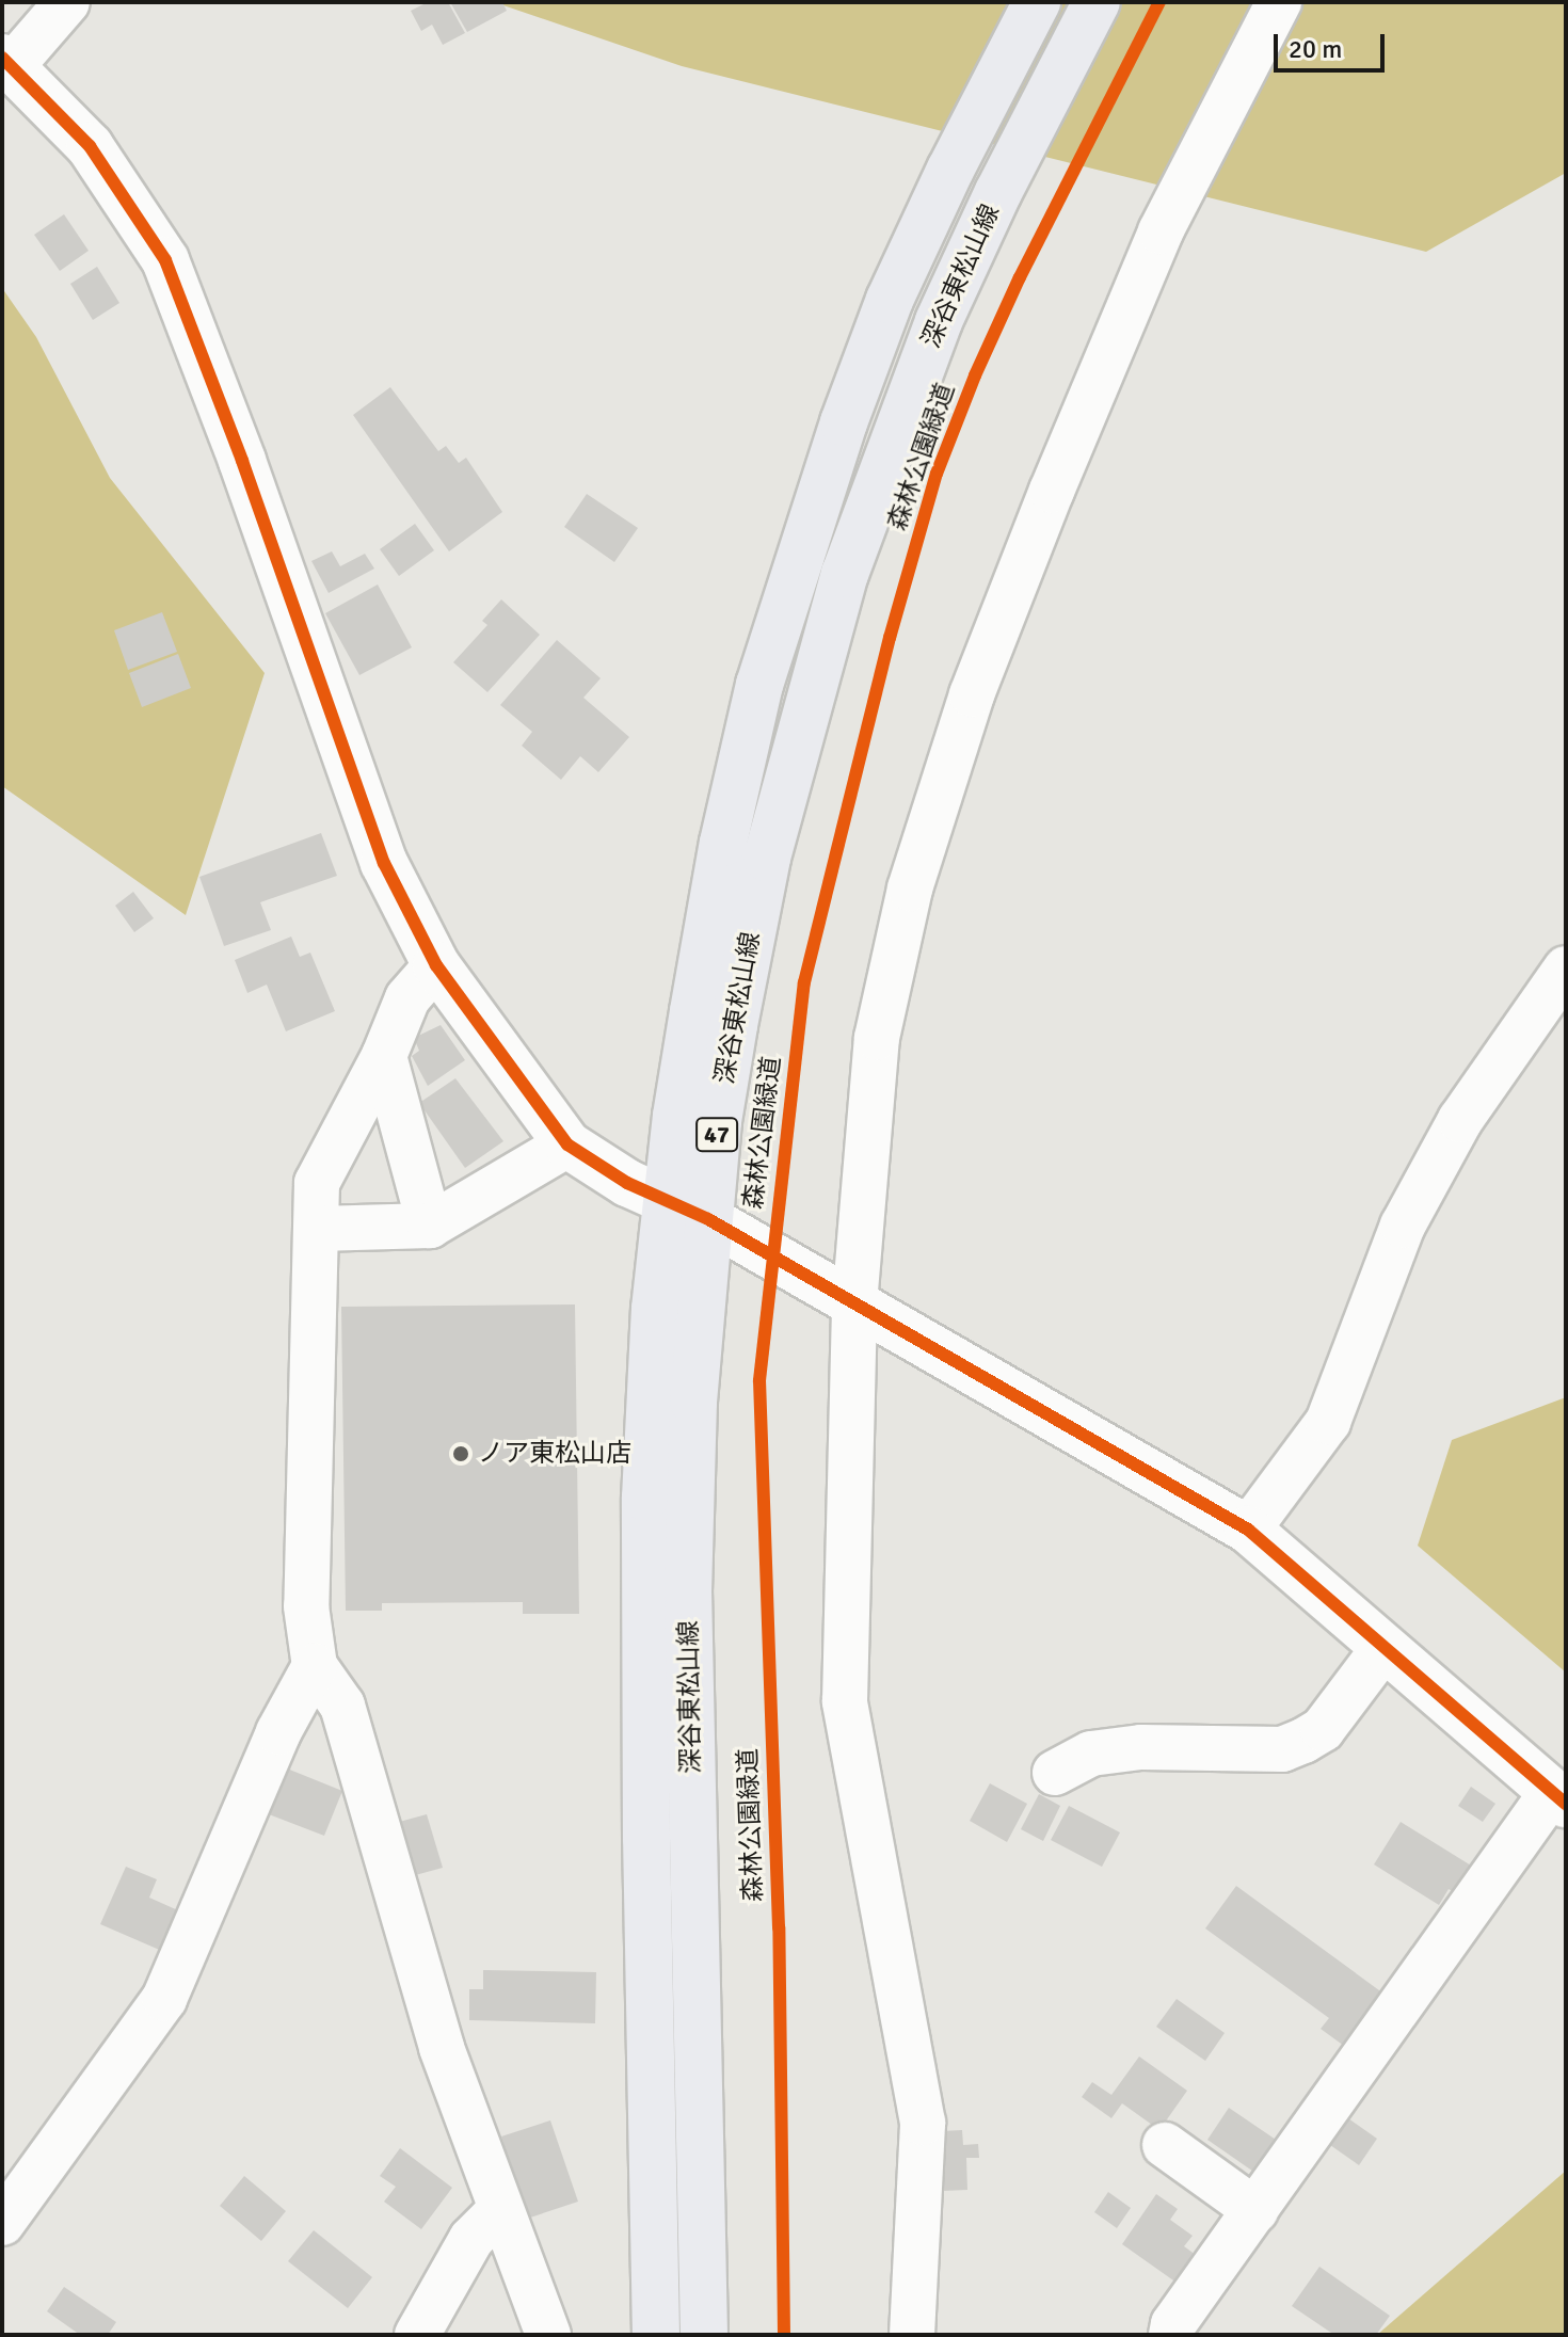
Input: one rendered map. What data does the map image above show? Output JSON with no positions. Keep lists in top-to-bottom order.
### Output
{
  "streets": {
    "main road": ["深谷東松山線", "47"],
    "cycle path": ["森林公園緑道"]
  },
  "places": ["ノア東松山店"],
  "scale_bar": "20 m"
}
